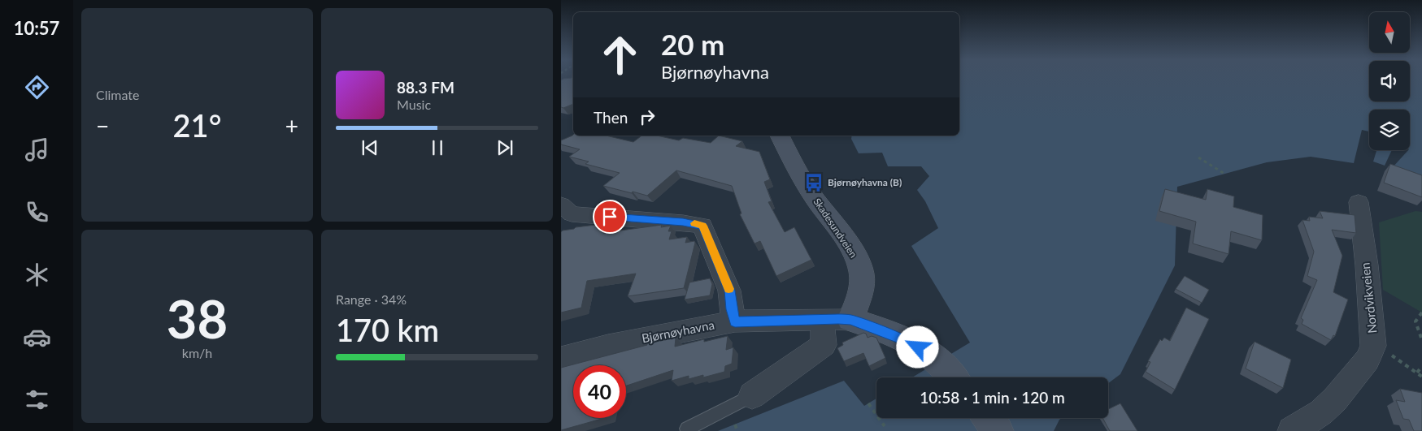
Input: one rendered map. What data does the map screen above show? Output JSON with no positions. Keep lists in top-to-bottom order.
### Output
{
  "streets": {
    "street": ["Skadesundveien", "Nordvikveien", "Bjørnøyhavna"]
  },
  "crossings": [
    ["Skadesundveien", "Bjørnøyhavna"]
  ],
  "places": {
    "bus stop": ["Bjørnøyhavna (B)"]
  },
  "north": "top",
  "page": {
    "tabs": "10:57",
    "tile": [
      "Climate",
      ["38", "km/h"],
      ["Range · 34%", "170 km"]
    ],
    "turn": ["20 m", "Bjørnøyhavna"],
    "song": ["88.3 FM", "Music"],
    "then": "Then",
    "heat": ["−", "21°", "+"],
    "limit": "40",
    "trip": "10:58 · 1 min · 120 m"
  }
}
